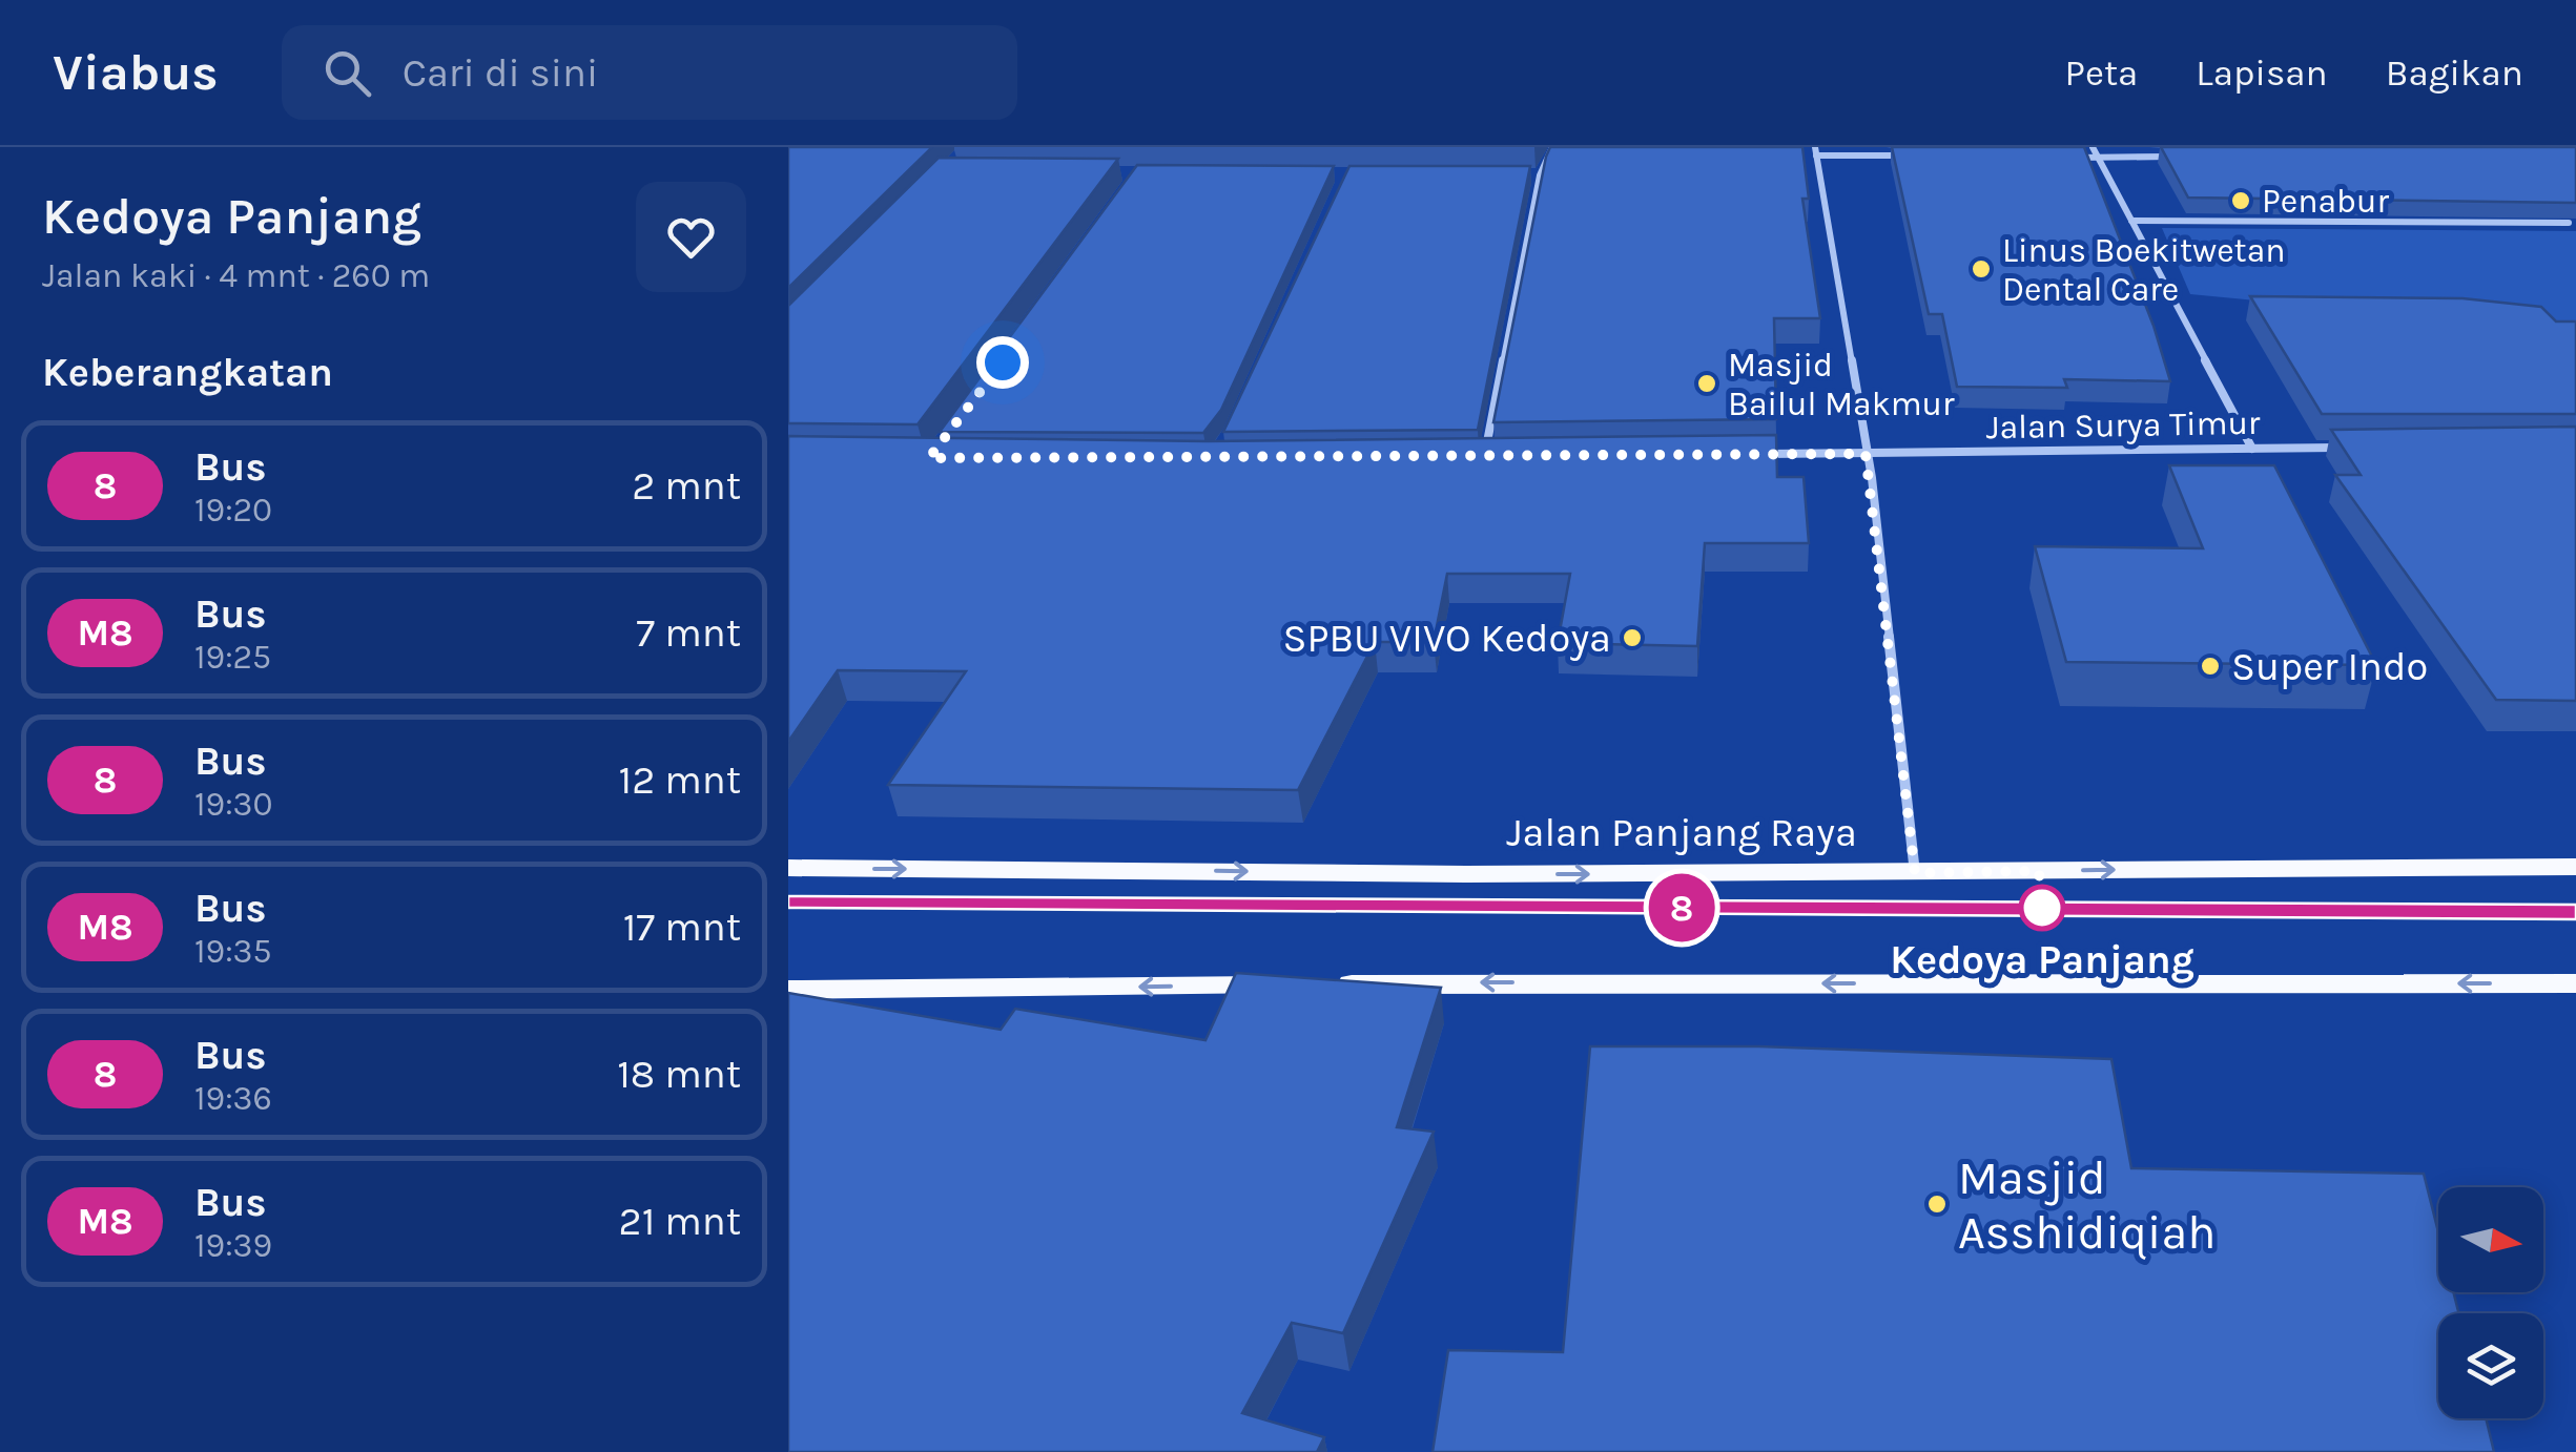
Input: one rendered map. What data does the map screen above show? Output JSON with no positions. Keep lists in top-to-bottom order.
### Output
{
  "streets": {
    "main road": ["Jalan Panjang Raya"],
    "street": ["Jalan Surya Timur"]
  },
  "places": [
    "Penabur",
    "Linus Boekitwetan Dental Care",
    "Masjid Bailul Makmur",
    "SPBU VIVO Kedoya",
    "Super Indo",
    "Kedoya Panjang",
    "Masjid Asshidiqiah"
  ],
  "lines": ["bus line 8"],
  "north": "right",
  "page": {
    "header": "Viabus",
    "search": "Cari di sini",
    "nav": ["Peta", "Lapisan", "Bagikan"],
    "heading": [
      ["Kedoya Panjang", "Jalan kaki · 4 mnt · 260 m"],
      "Keberangkatan"
    ],
    "on_map": "8",
    "list": [
      {
        "mark": "8",
        "name": "Bus",
        "note": "19:20",
        "value": "2 mnt"
      },
      {
        "mark": "M8",
        "name": "Bus",
        "note": "19:25",
        "value": "7 mnt"
      },
      {
        "mark": "8",
        "name": "Bus",
        "note": "19:30",
        "value": "12 mnt"
      },
      {
        "mark": "M8",
        "name": "Bus",
        "note": "19:35",
        "value": "17 mnt"
      },
      {
        "mark": "8",
        "name": "Bus",
        "note": "19:36",
        "value": "18 mnt"
      },
      {
        "mark": "M8",
        "name": "Bus",
        "note": "19:39",
        "value": "21 mnt"
      }
    ]
  }
}
